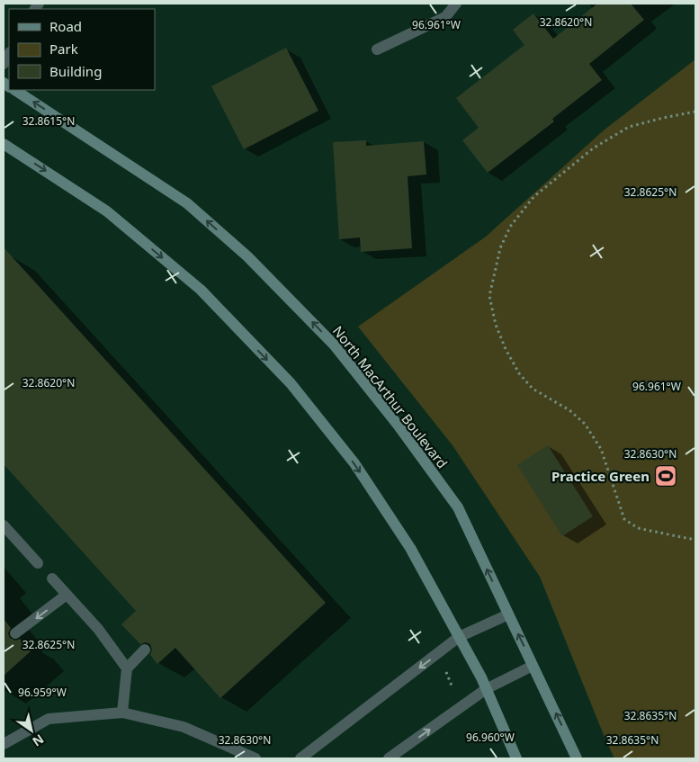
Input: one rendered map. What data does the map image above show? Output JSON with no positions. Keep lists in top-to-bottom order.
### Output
{
  "streets": {
    "main road": ["North MacArthur Boulevard"]
  },
  "places": {
    "sports": ["Practice Green"]
  },
  "legend": ["Road", "Park", "Building"],
  "north": "bottom right",
  "coordinates": [
    "32.8620°N",
    "96.961°W",
    "32.8615°N",
    "32.8625°N",
    "32.8630°N",
    "96.959°W",
    "32.8635°N",
    "96.960°W"
  ]
}
